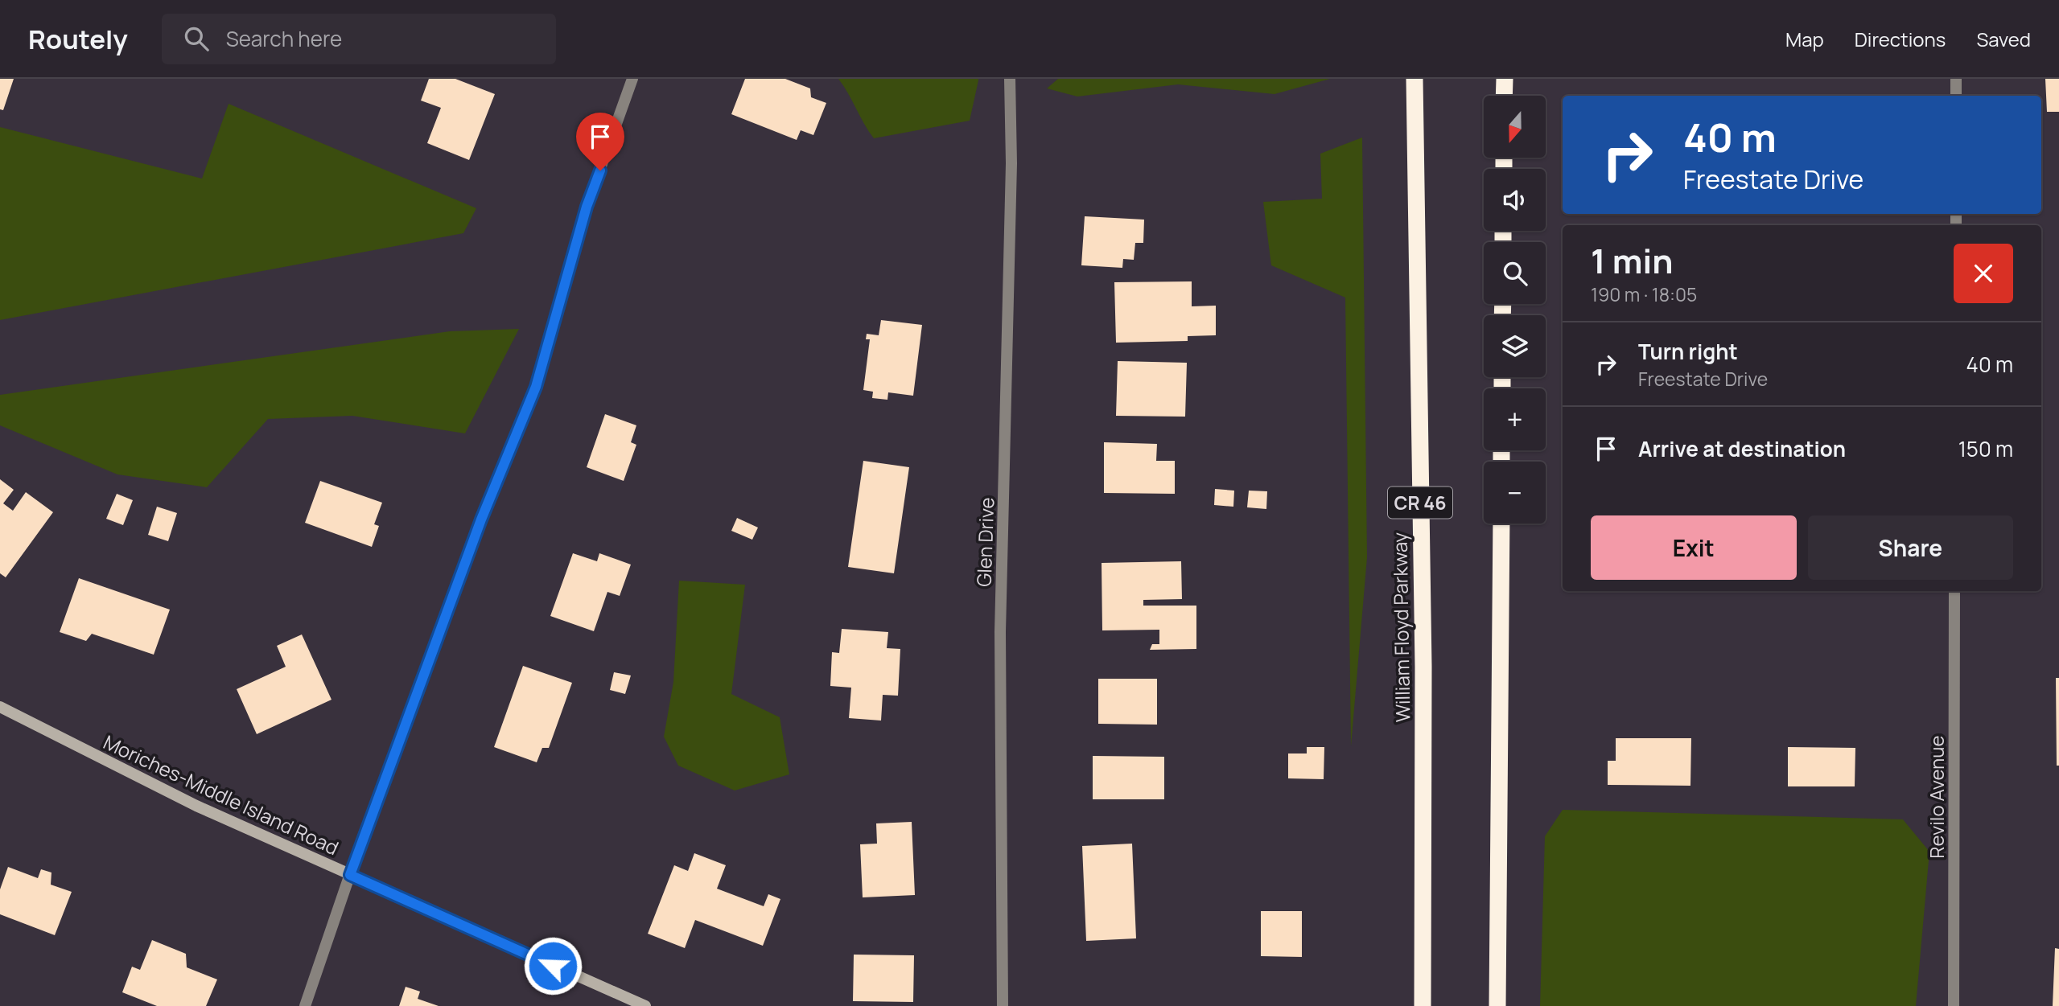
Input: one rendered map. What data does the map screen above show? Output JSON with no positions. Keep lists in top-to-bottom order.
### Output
{
  "streets": {
    "highway": ["CR 46", "William Floyd Parkway"],
    "main road": ["Moriches-Middle Island Road"],
    "street": ["Glen Drive", "Revilo Avenue"]
  },
  "north": "bottom",
  "page": {
    "header": "Routely",
    "search": "Search here",
    "nav": ["Map", "Directions", "Saved"],
    "map_buttons": ["+", "−"],
    "turn": ["40 m", "Freestate Drive"],
    "heading": ["1 min", "190 m · 18:05"],
    "list": [
      {
        "name": "Turn right",
        "note": "Freestate Drive",
        "value": "40 m"
      },
      {
        "name": "Arrive at destination",
        "value": "150 m"
      }
    ],
    "buttons": ["Exit", "Share"]
  }
}
